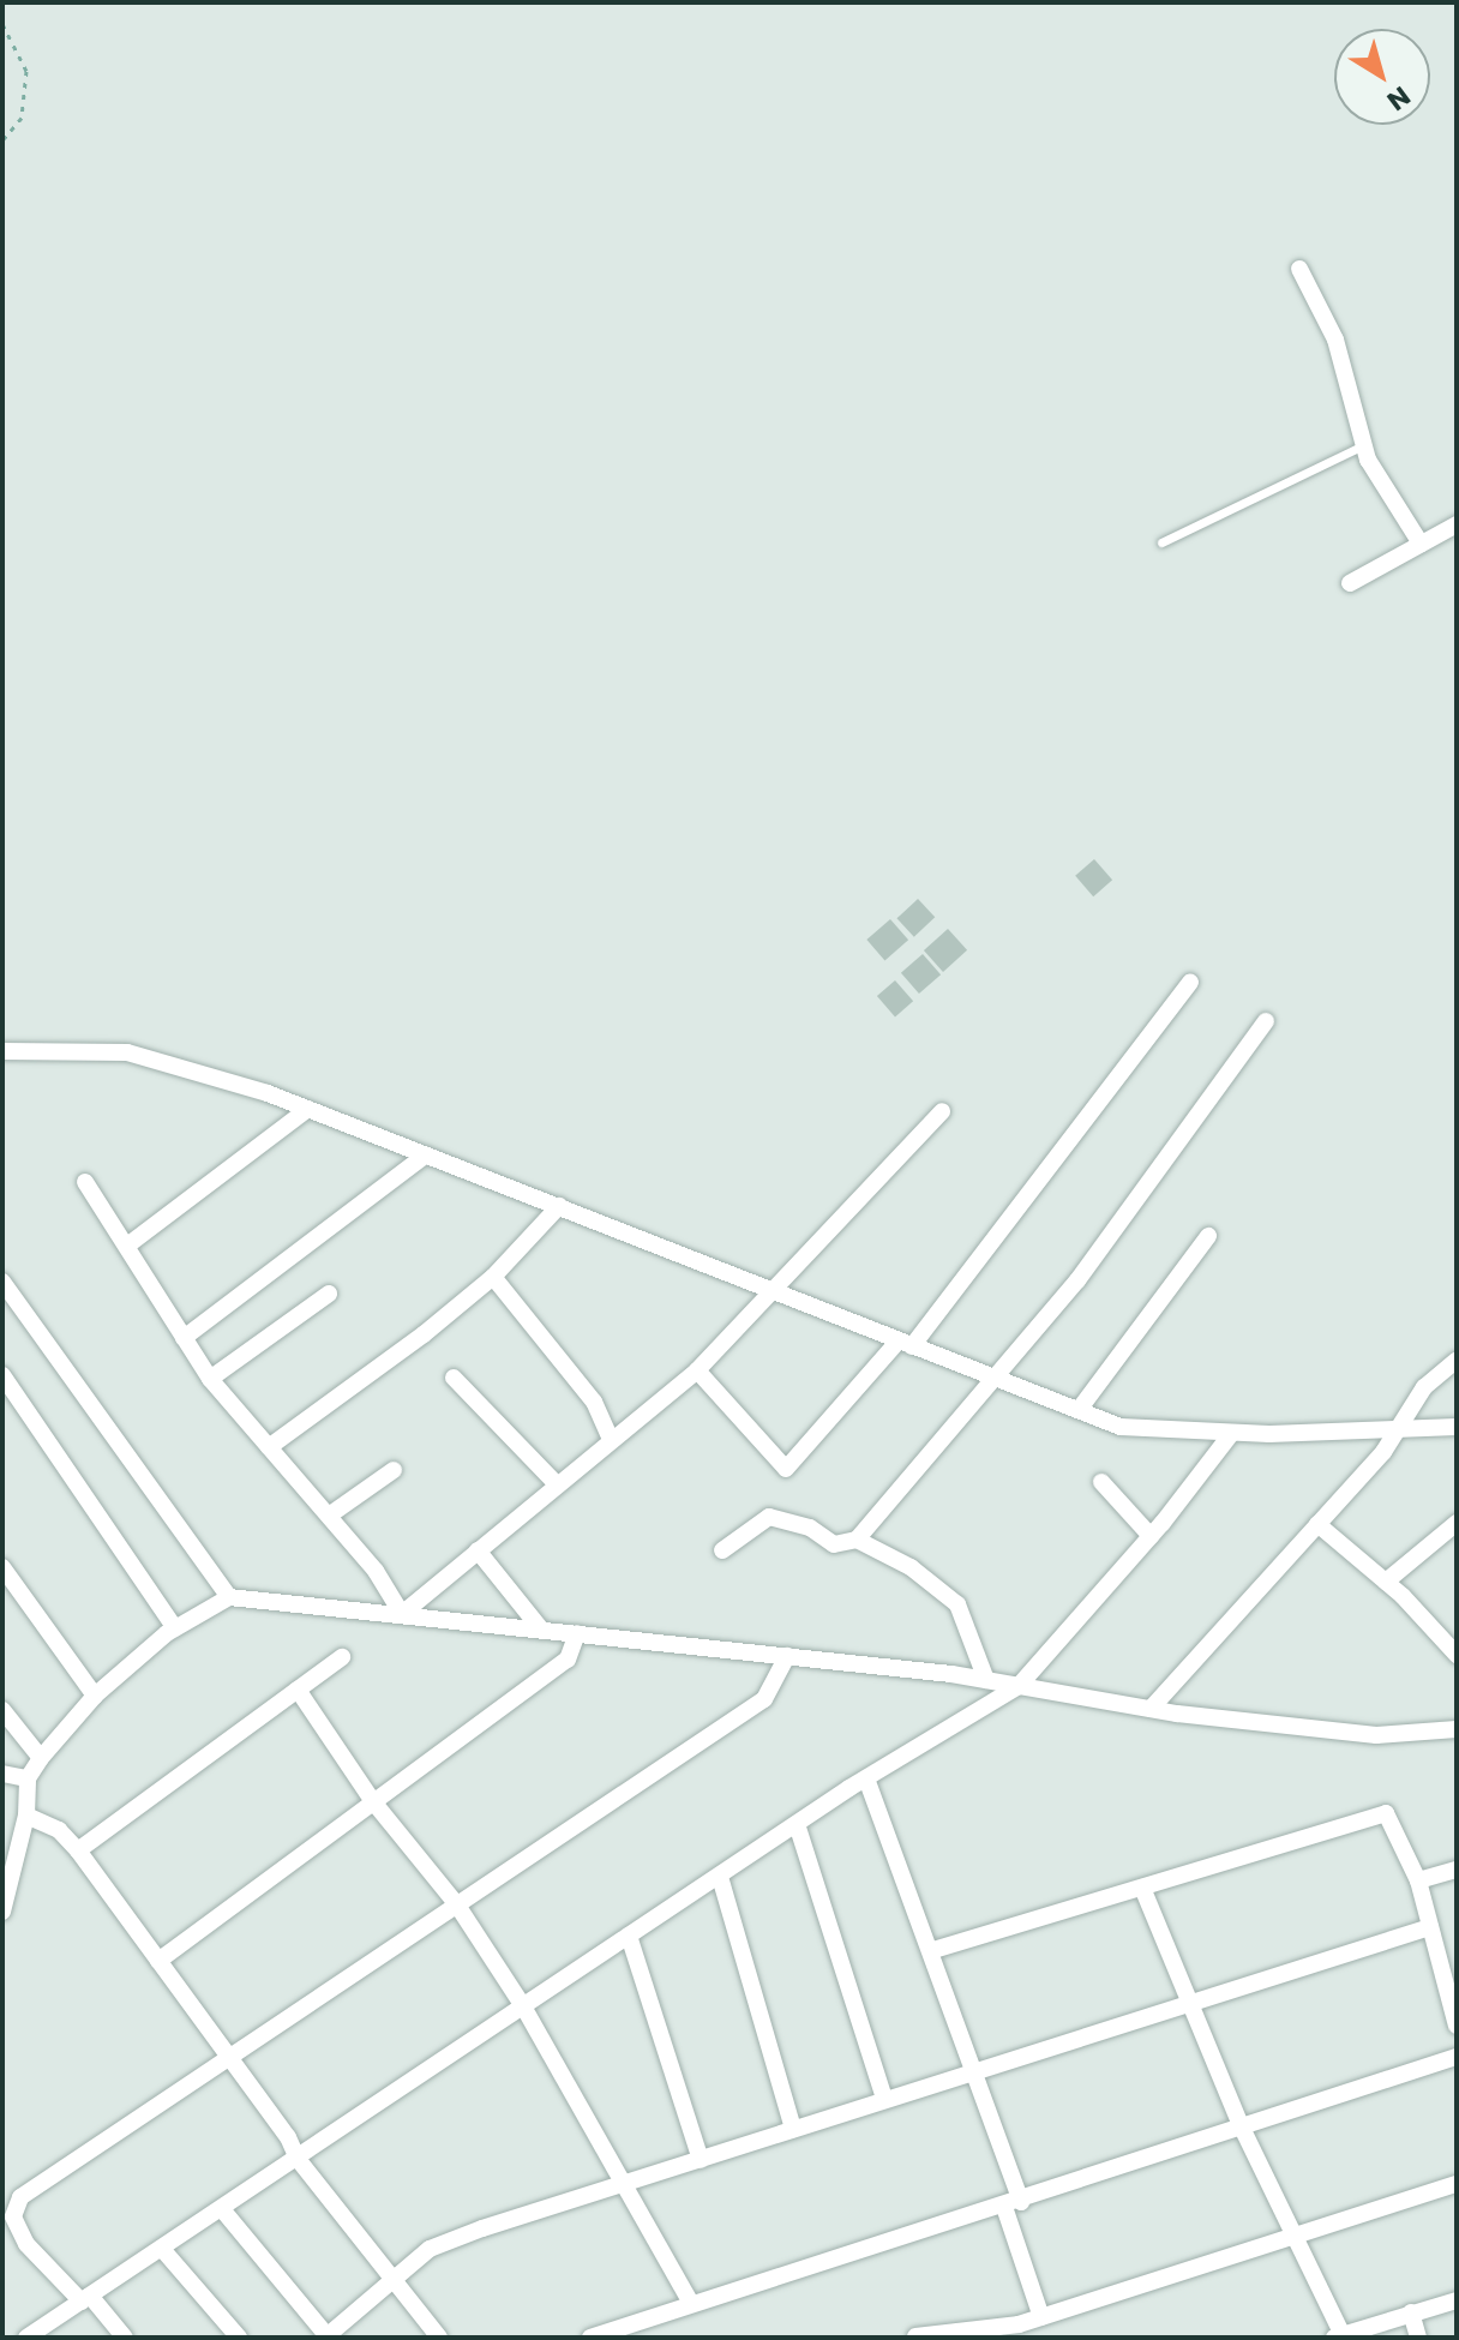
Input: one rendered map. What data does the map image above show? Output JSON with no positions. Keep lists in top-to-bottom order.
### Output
{
  "north": "bottom right"
}
